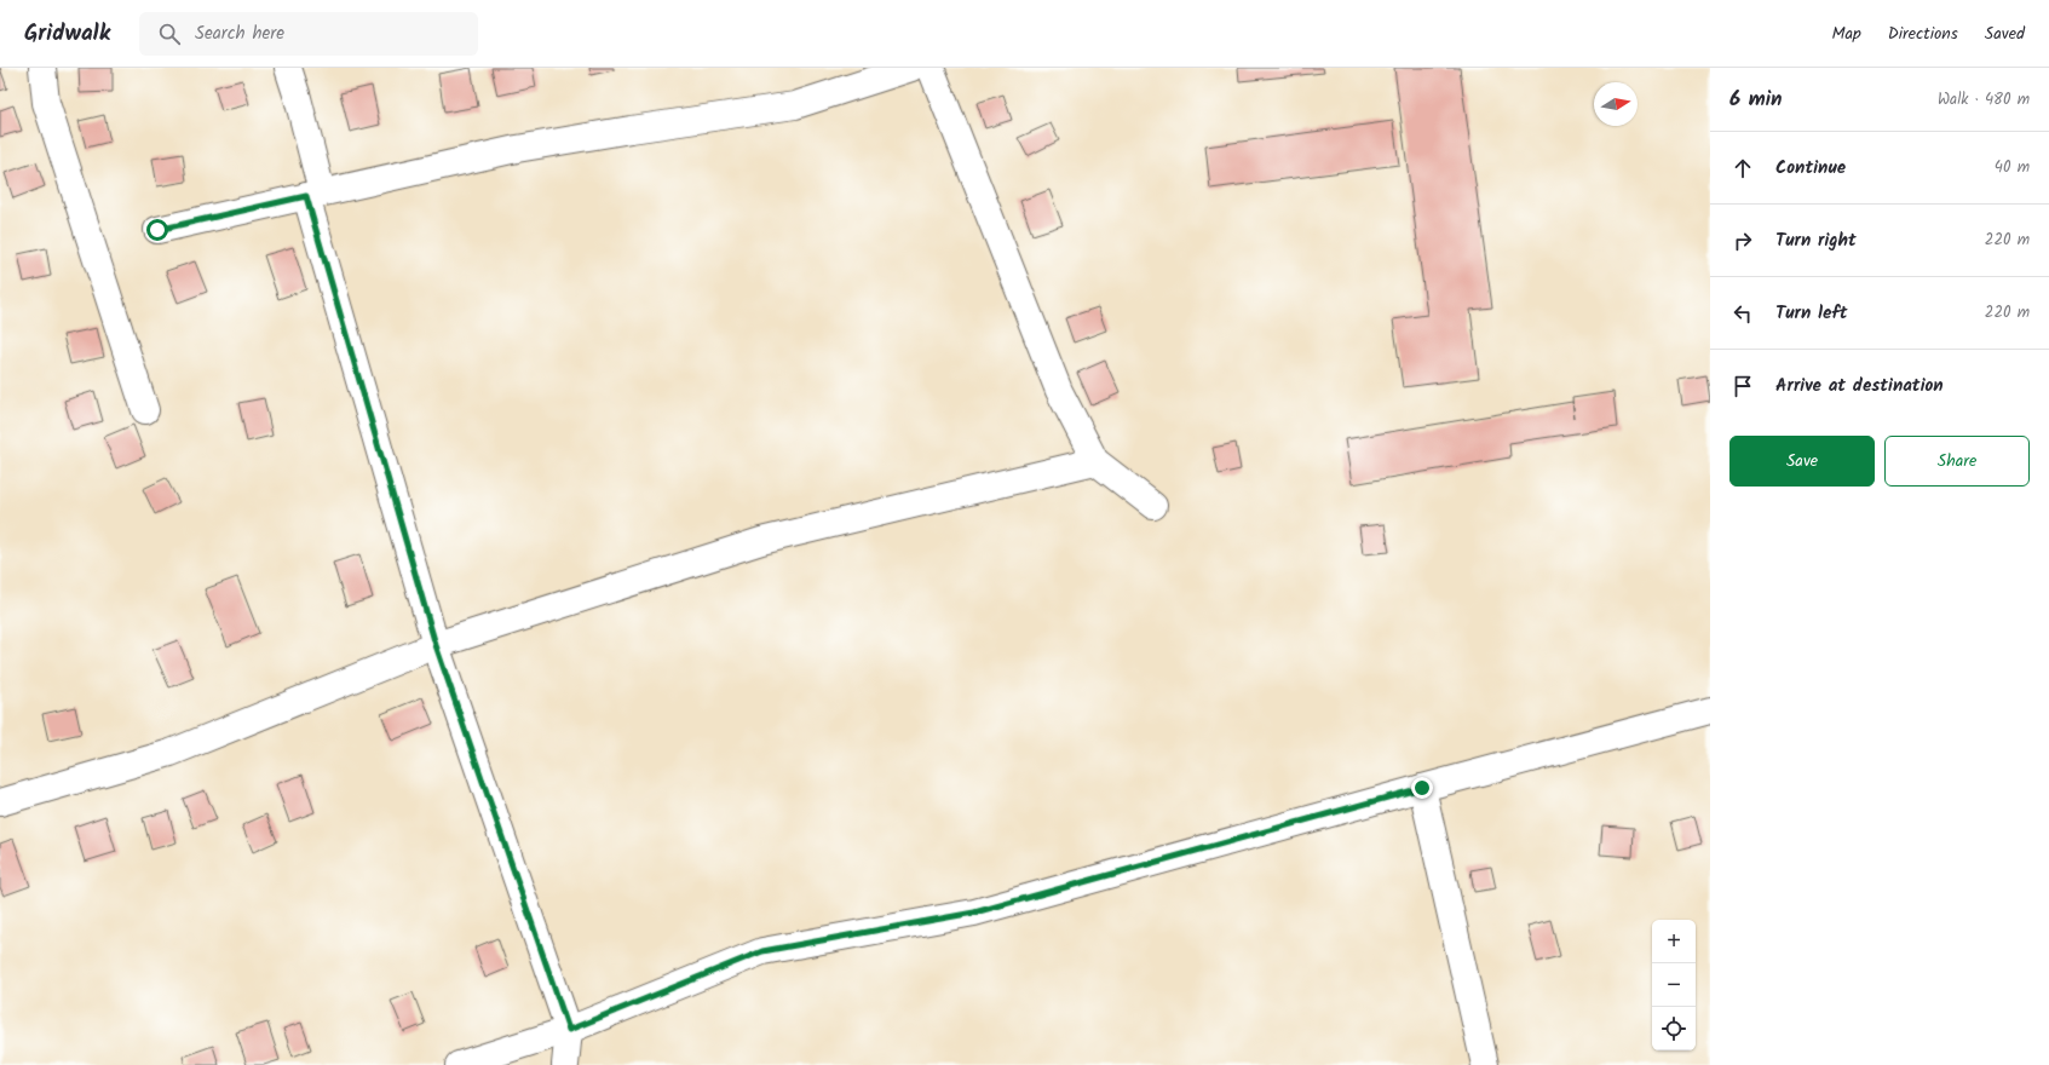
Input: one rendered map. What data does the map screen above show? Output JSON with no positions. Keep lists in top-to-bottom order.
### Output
{
  "north": "right",
  "page": {
    "header": "Gridwalk",
    "search": "Search here",
    "nav": ["Map", "Directions", "Saved"],
    "heading": ["6 min", "Walk · 480 m"],
    "list": [
      ["Continue", "40 m"],
      ["Turn right", "220 m"],
      ["Turn left", "220 m"],
      "Arrive at destination"
    ],
    "buttons": ["Save", "Share"],
    "map_buttons": ["+", "−"]
  }
}
